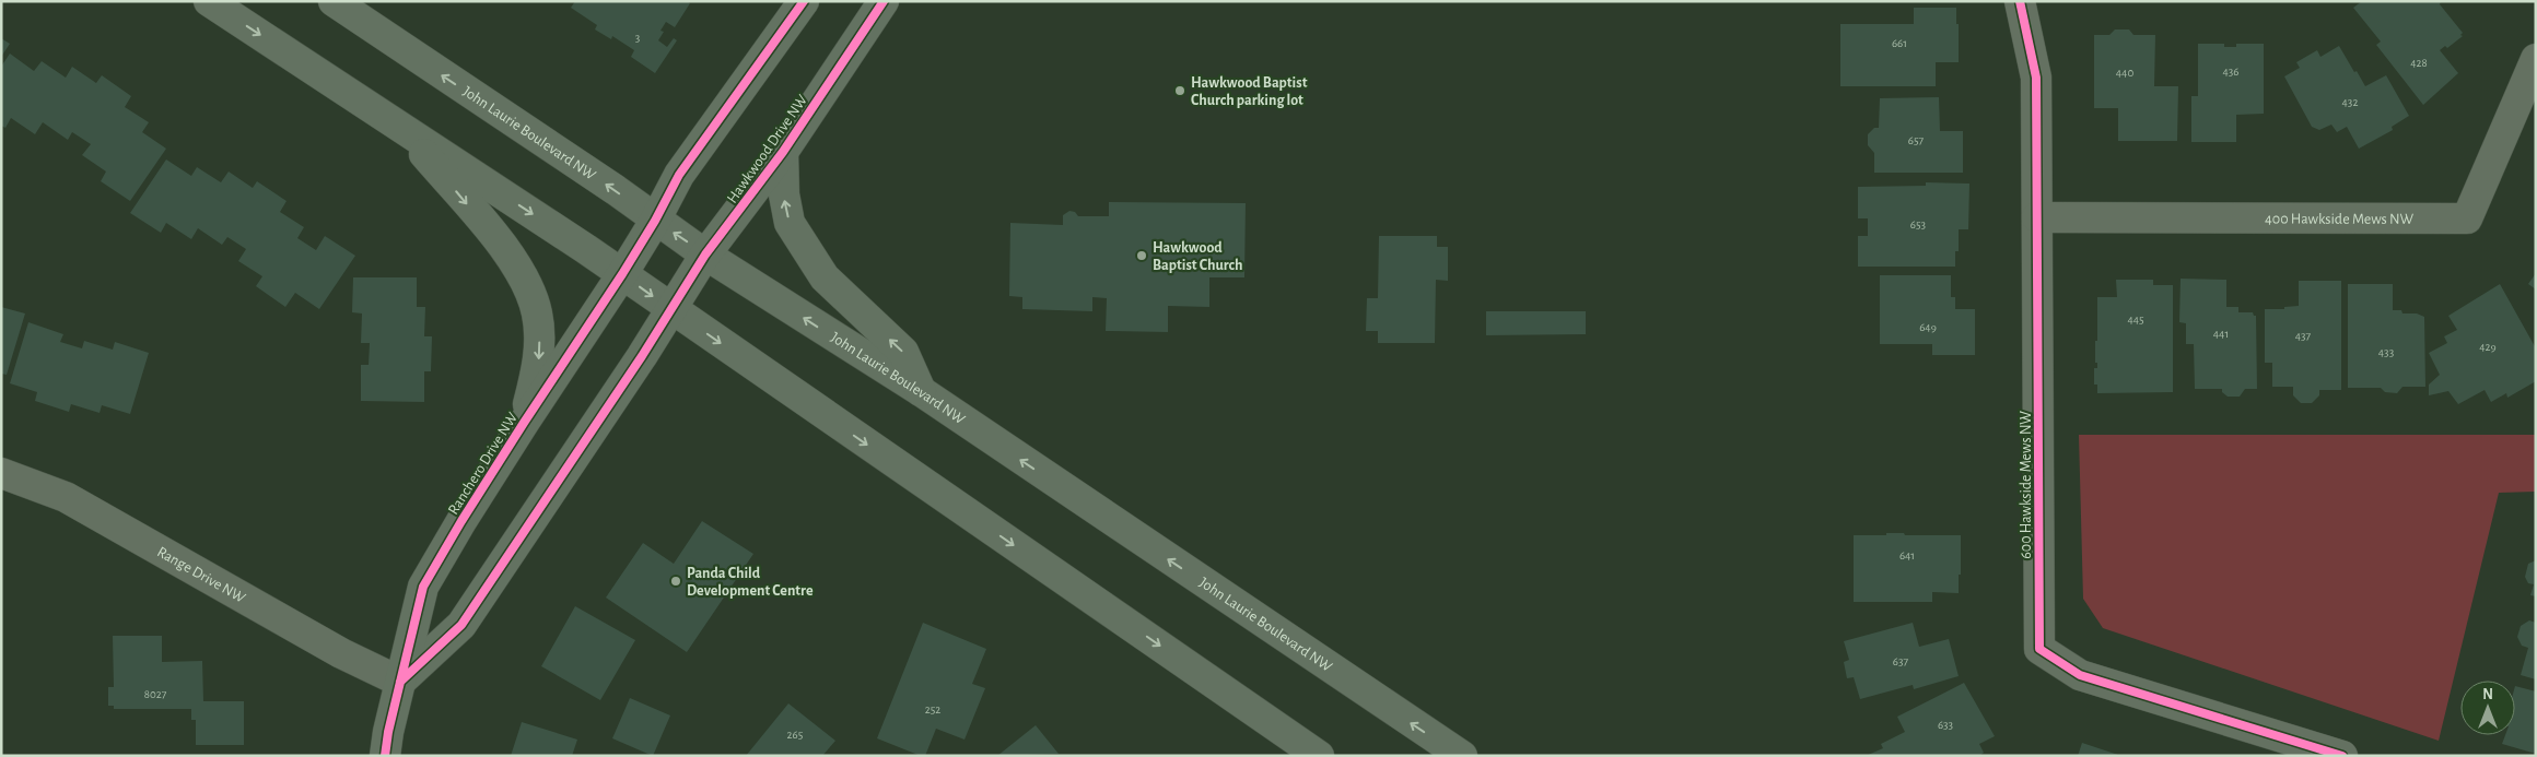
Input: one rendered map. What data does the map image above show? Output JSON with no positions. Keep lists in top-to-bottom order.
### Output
{
  "streets": {
    "main road": ["John Laurie Boulevard NW", "Hawkwood Drive NW", "Ranchero Drive NW"],
    "street": ["400 Hawkside Mews NW", "600 Hawkside Mews NW", "Range Drive NW"]
  },
  "crossings": [
    ["John Laurie Boulevard NW", "Hawkwood Drive NW"],
    ["400 Hawkside Mews NW", "600 Hawkside Mews NW"],
    ["Ranchero Drive NW", "Range Drive NW"]
  ],
  "places": ["Hawkwood Baptist Church parking lot", "Hawkwood Baptist Church", "Panda Child Development Centre"],
  "house_numbers": [
    "3",
    "661",
    "428",
    "436",
    "440",
    "432",
    "657",
    "653",
    "445",
    "649",
    "441",
    "437",
    "429",
    "433",
    "641",
    "637",
    "8027",
    "252",
    "633",
    "265"
  ],
  "north": "top"
}
